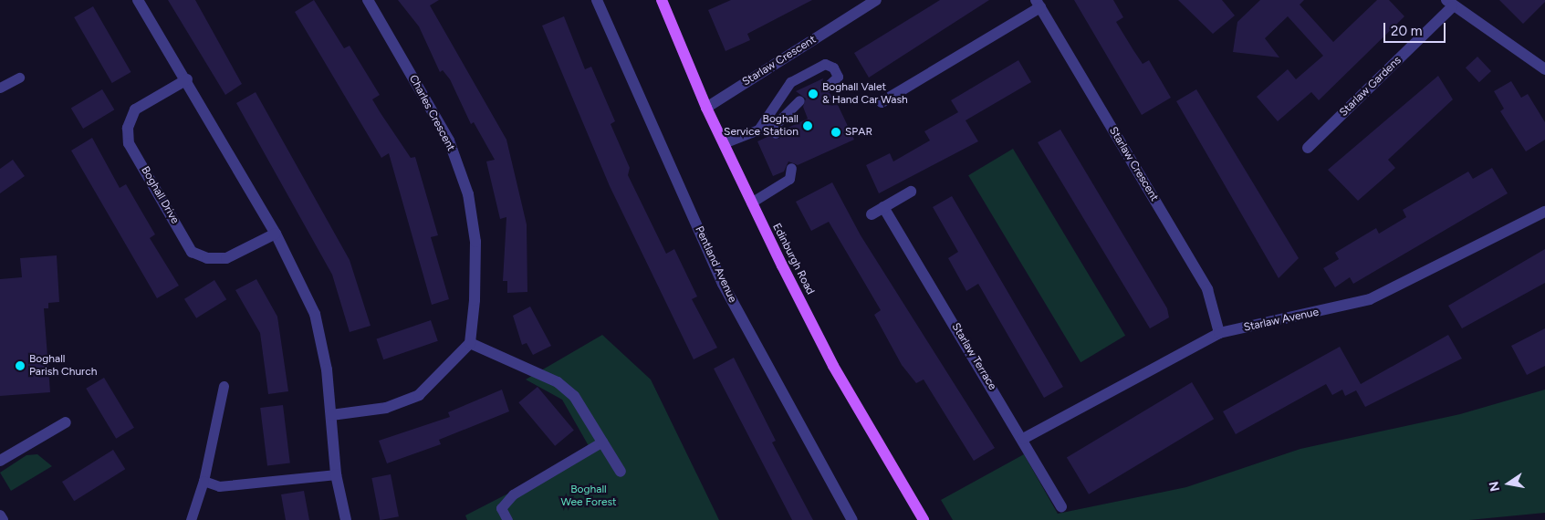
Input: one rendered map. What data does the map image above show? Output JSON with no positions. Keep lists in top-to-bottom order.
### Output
{
  "streets": {
    "main road": ["Edinburgh Road"],
    "street": [
      "Starlaw Crescent",
      "Starlaw Gardens",
      "Charles Crescent",
      "Boghall Drive",
      "Pentland Avenue",
      "Starlaw Avenue",
      "Starlaw Terrace"
    ]
  },
  "crossings": [
    ["Starlaw Crescent", "Edinburgh Road"],
    ["Starlaw Crescent", "Starlaw Avenue"],
    ["Starlaw Avenue", "Starlaw Terrace"]
  ],
  "parks": ["Boghall Wee Forest"],
  "places": [
    "Boghall Valet & Hand Car Wash",
    "Boghall Service Station",
    "SPAR",
    "Boghall Parish Church"
  ],
  "scale_bar": "20 m",
  "north": "left"
}
